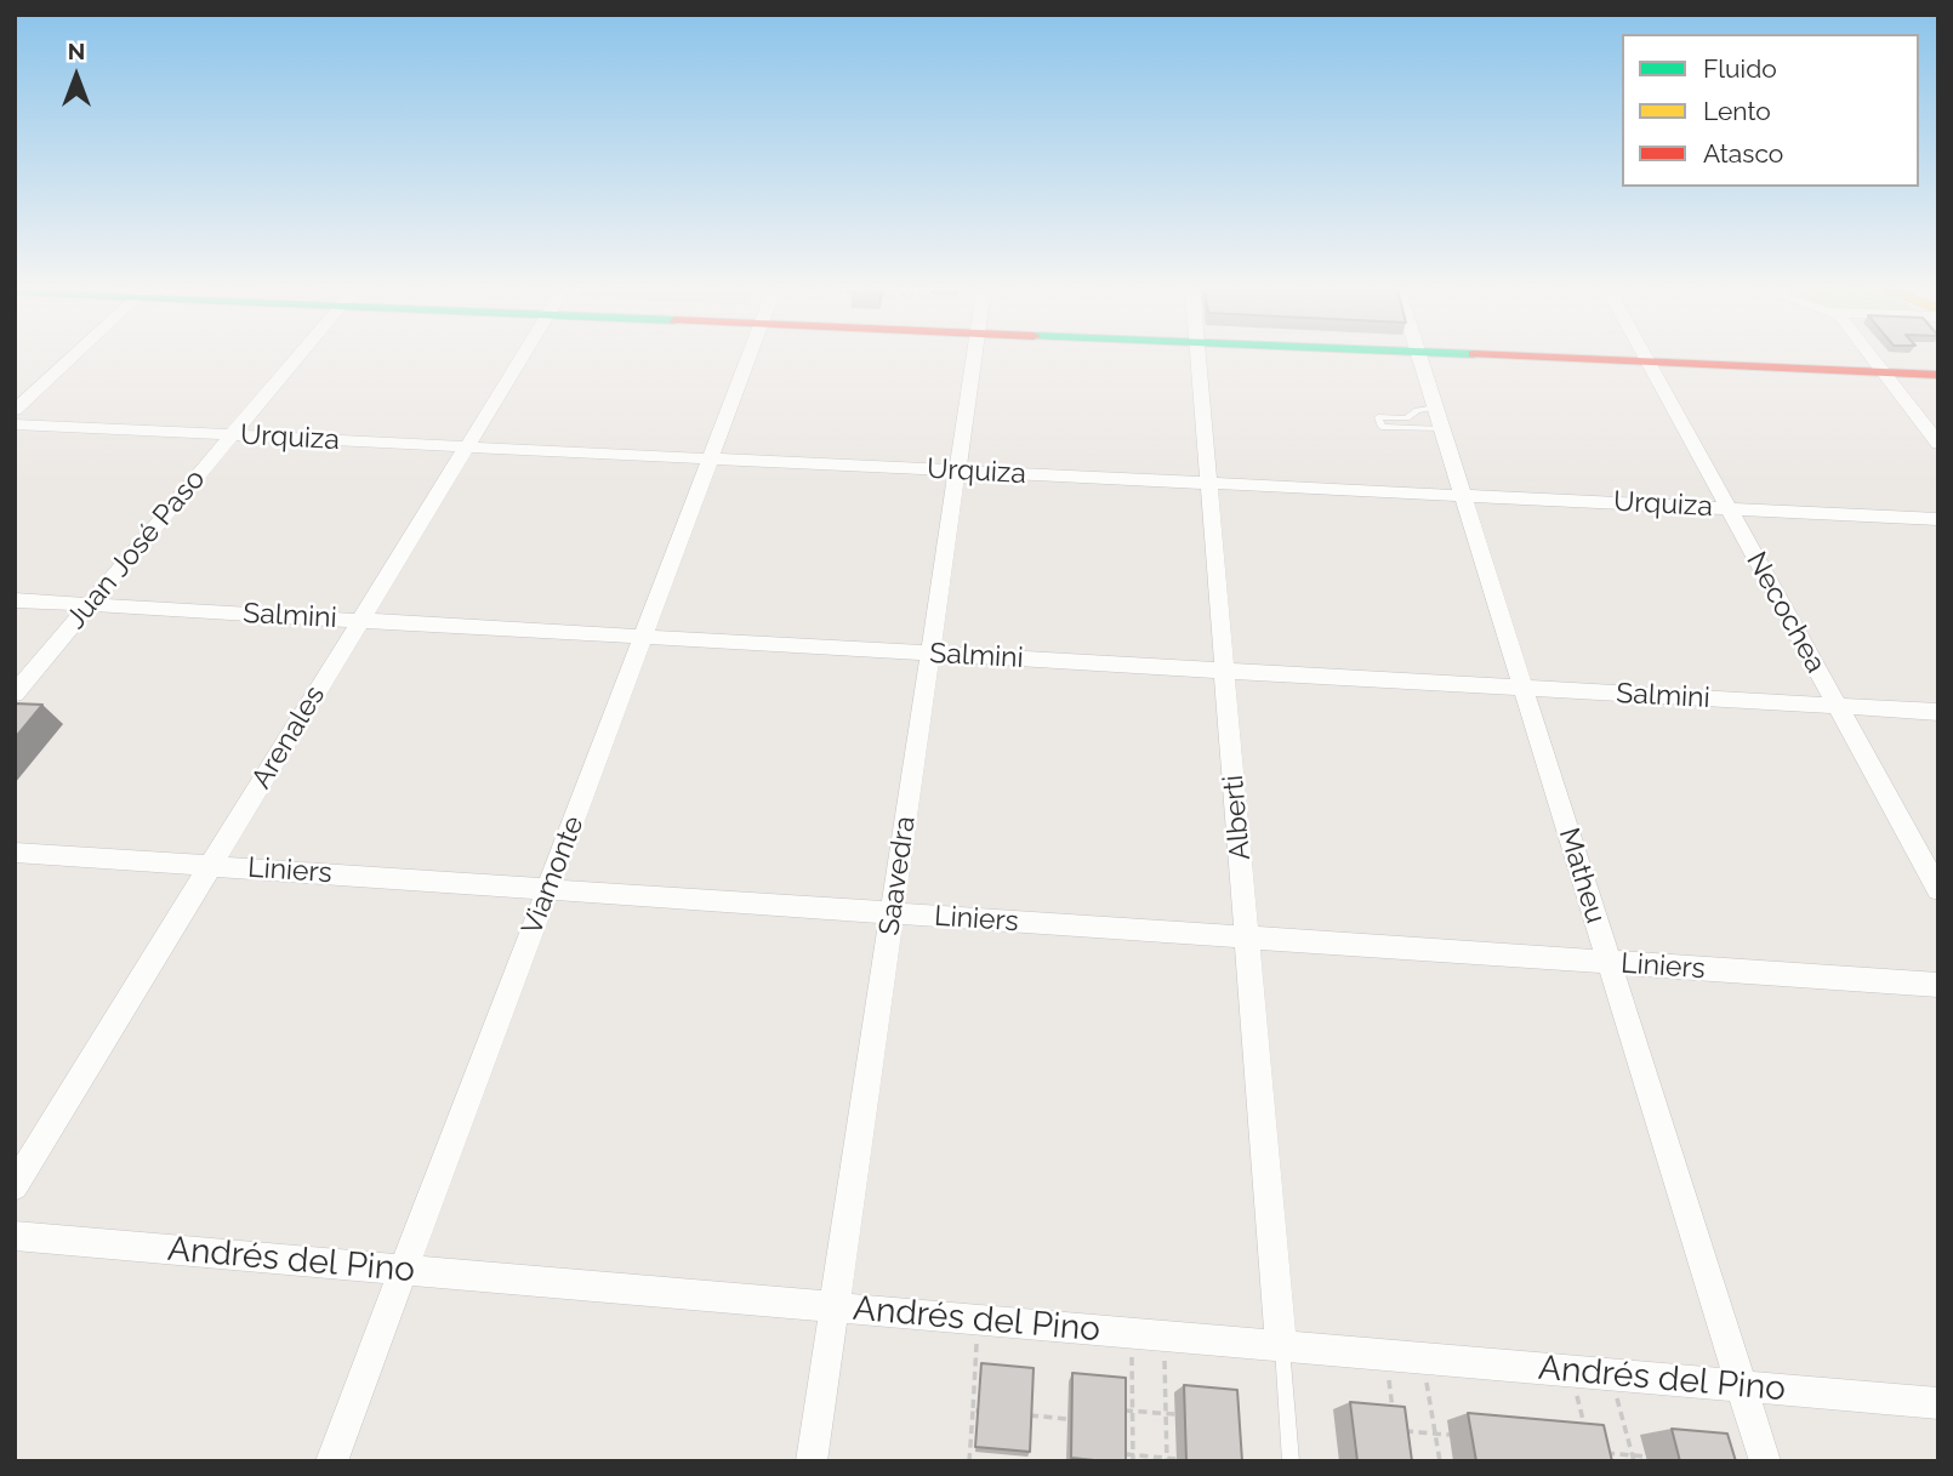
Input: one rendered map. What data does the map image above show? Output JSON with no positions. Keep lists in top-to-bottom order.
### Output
{
  "streets": {
    "street": [
      "Urquiza",
      "Juan José Paso",
      "Necochea",
      "Salmini",
      "Arenales",
      "Alberti",
      "Liniers",
      "Viamonte",
      "Saavedra",
      "Matheu",
      "Andrés del Pino"
    ]
  },
  "crossings": [
    ["Urquiza", "Juan José Paso"],
    ["Urquiza", "Necochea"],
    ["Urquiza", "Arenales"],
    ["Urquiza", "Alberti"],
    ["Urquiza", "Viamonte"],
    ["Urquiza", "Saavedra"],
    ["Urquiza", "Matheu"],
    ["Juan José Paso", "Salmini"],
    ["Necochea", "Salmini"],
    ["Salmini", "Arenales"],
    ["Salmini", "Alberti"],
    ["Salmini", "Viamonte"],
    ["Salmini", "Saavedra"],
    ["Salmini", "Matheu"],
    ["Arenales", "Liniers"],
    ["Alberti", "Liniers"],
    ["Alberti", "Andrés del Pino"],
    ["Liniers", "Viamonte"],
    ["Liniers", "Saavedra"],
    ["Liniers", "Matheu"],
    ["Viamonte", "Andrés del Pino"],
    ["Saavedra", "Andrés del Pino"],
    ["Matheu", "Andrés del Pino"]
  ],
  "legend": ["Fluido", "Lento", "Atasco"],
  "north": "top"
}
